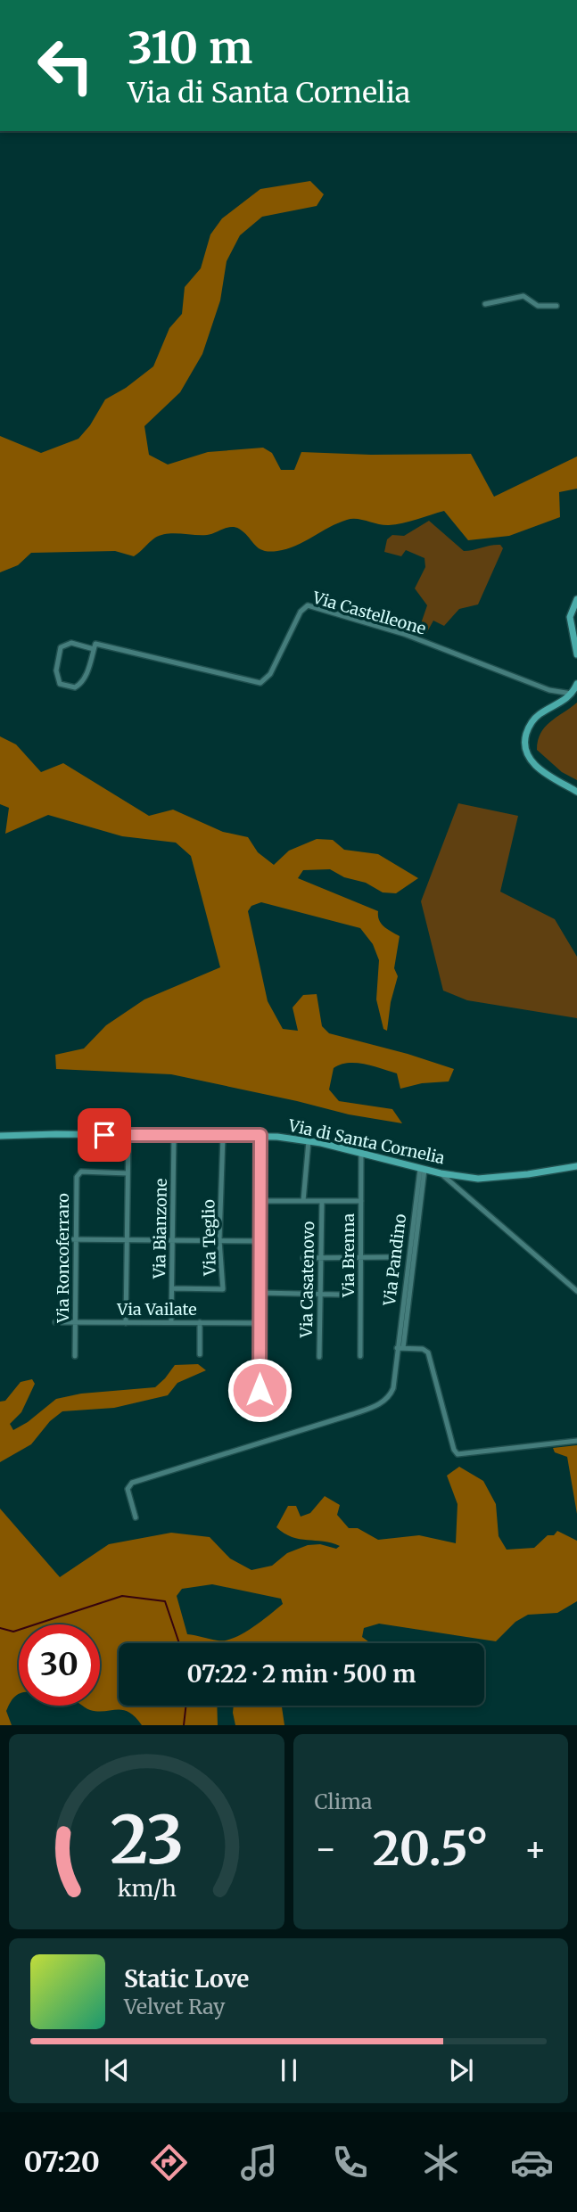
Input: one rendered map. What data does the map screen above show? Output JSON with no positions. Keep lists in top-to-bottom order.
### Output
{
  "streets": {
    "street": [
      "Via Castelleone",
      "Via di Santa Cornelia",
      "Via Bianzone",
      "Via Teglio",
      "Via Brenna",
      "Via Roncoferraro",
      "Via Pandino",
      "Via Casatenovo",
      "Via Vailate"
    ]
  },
  "crossings": [
    ["Via di Santa Cornelia", "Via Bianzone"],
    ["Via di Santa Cornelia", "Via Teglio"],
    ["Via di Santa Cornelia", "Via Brenna"],
    ["Via di Santa Cornelia", "Via Pandino"],
    ["Via Bianzone", "Via Teglio"],
    ["Via Bianzone", "Via Vailate"],
    ["Via Brenna", "Via Casatenovo"],
    ["Via Roncoferraro", "Via Vailate"]
  ],
  "page": {
    "turn": ["310 m", "Via di Santa Cornelia"],
    "limit": "30",
    "trip": "07:22 · 2 min · 500 m",
    "tile": "Clima",
    "heat": ["−", "20.5°", "+"],
    "song": ["Static Love", "Velvet Ray"],
    "tabs": "07:20",
    "gauge": ["23", "km/h"]
  }
}
